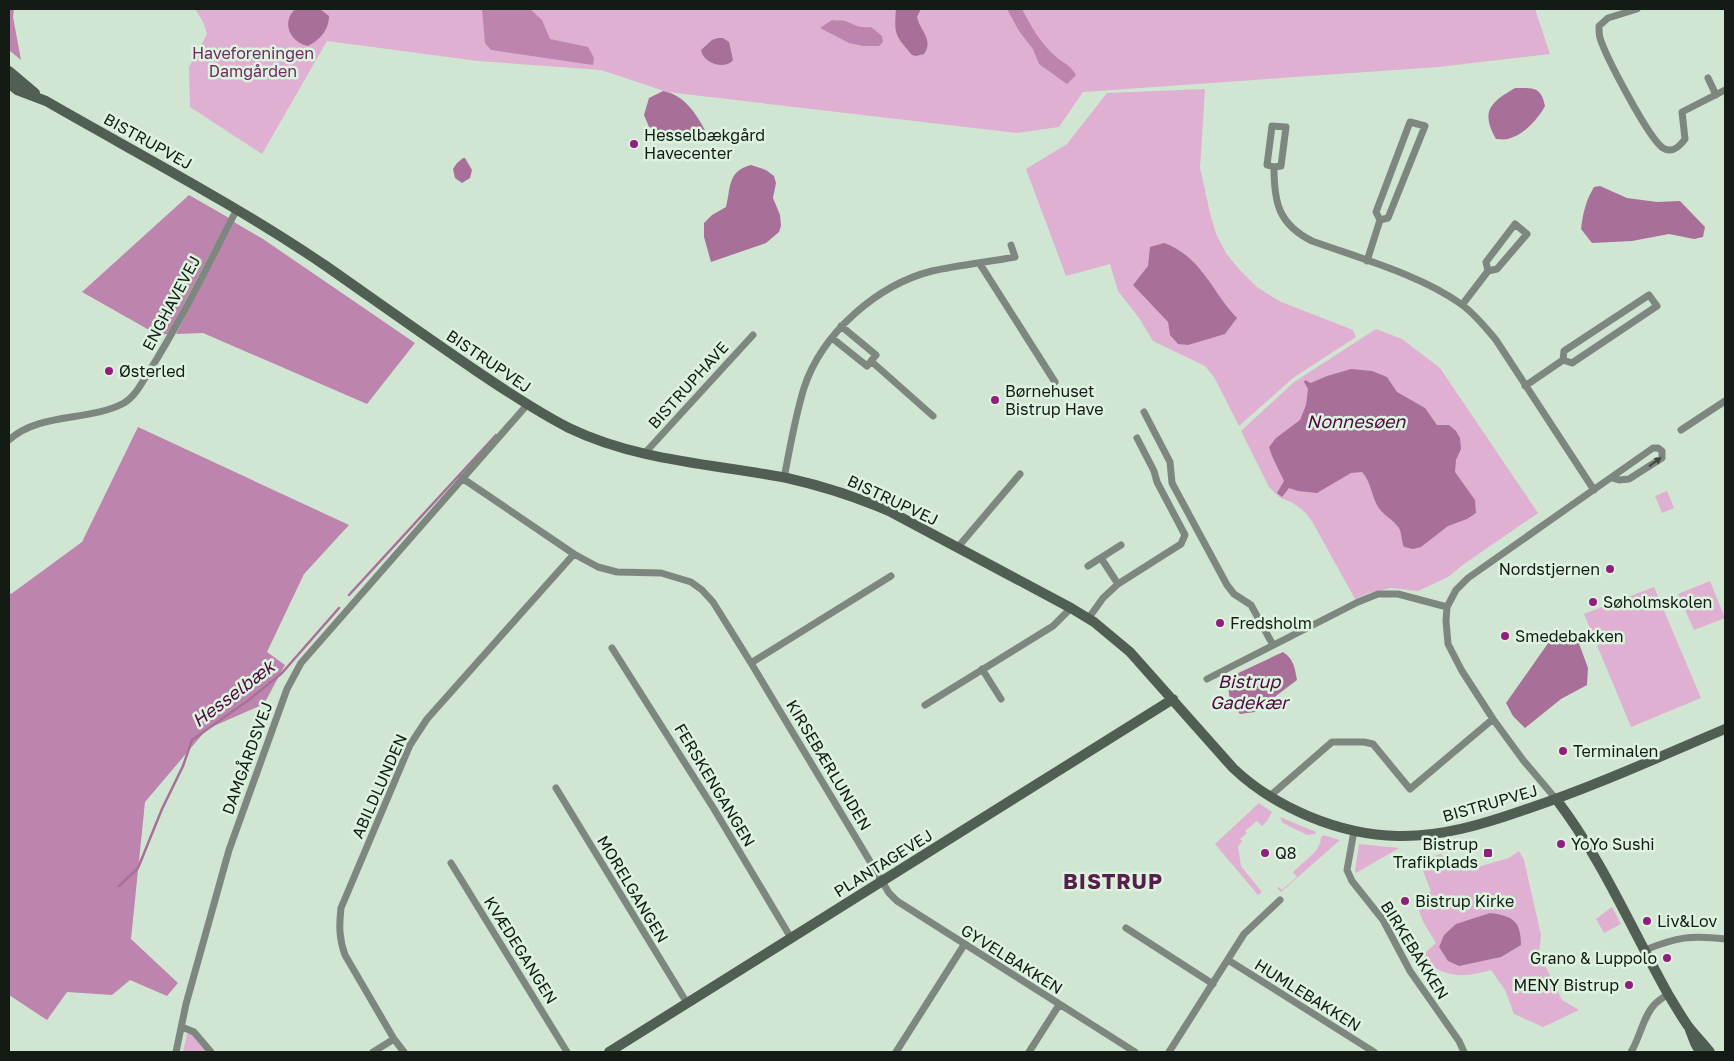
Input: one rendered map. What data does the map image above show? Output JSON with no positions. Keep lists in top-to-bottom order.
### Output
{
  "streets": {
    "main road": ["BISTRUPVEJ", "PLANTAGEVEJ"],
    "street": [
      "ENGHAVEVEJ",
      "BISTRUPHAVE",
      "DAMGÅRDSVEJ",
      "KIRSEBÆRLUNDEN",
      "FERSKENGANGEN",
      "ABILDLUNDEN",
      "MORELGANGEN",
      "KVÆDEGANGEN",
      "BIRKEBAKKEN",
      "GYVELBAKKEN",
      "HUMLEBAKKEN"
    ]
  },
  "crossings": [
    ["BISTRUPVEJ", "ENGHAVEVEJ"],
    ["BISTRUPVEJ", "BISTRUPHAVE"],
    ["BISTRUPVEJ", "DAMGÅRDSVEJ"],
    ["BISTRUPVEJ", "PLANTAGEVEJ"],
    ["BISTRUPVEJ", "BIRKEBAKKEN"],
    ["DAMGÅRDSVEJ", "KIRSEBÆRLUNDEN"],
    ["KIRSEBÆRLUNDEN", "ABILDLUNDEN"],
    ["KIRSEBÆRLUNDEN", "PLANTAGEVEJ"],
    ["KIRSEBÆRLUNDEN", "GYVELBAKKEN"],
    ["FERSKENGANGEN", "PLANTAGEVEJ"],
    ["PLANTAGEVEJ", "MORELGANGEN"],
    ["PLANTAGEVEJ", "GYVELBAKKEN"]
  ],
  "districts": ["BISTRUP"],
  "water": ["Nonnesøen", "Bistrup Gadekær", "Hesselbæk"],
  "parks": ["Haveforeningen Damgården"],
  "places": {
    "other": [
      "Hesselbækgård Havecenter",
      "Østerled",
      "Børnehuset Bistrup Have",
      "Nordstjernen",
      "Søholmskolen",
      "Fredsholm",
      "Smedebakken",
      "Terminalen",
      "YoYo Sushi",
      "Q8",
      "Bistrup Kirke",
      "Liv&Lov",
      "Grano & Luppolo",
      "MENY Bistrup"
    ],
    "transit": ["Bistrup Trafikplads"]
  }
}
